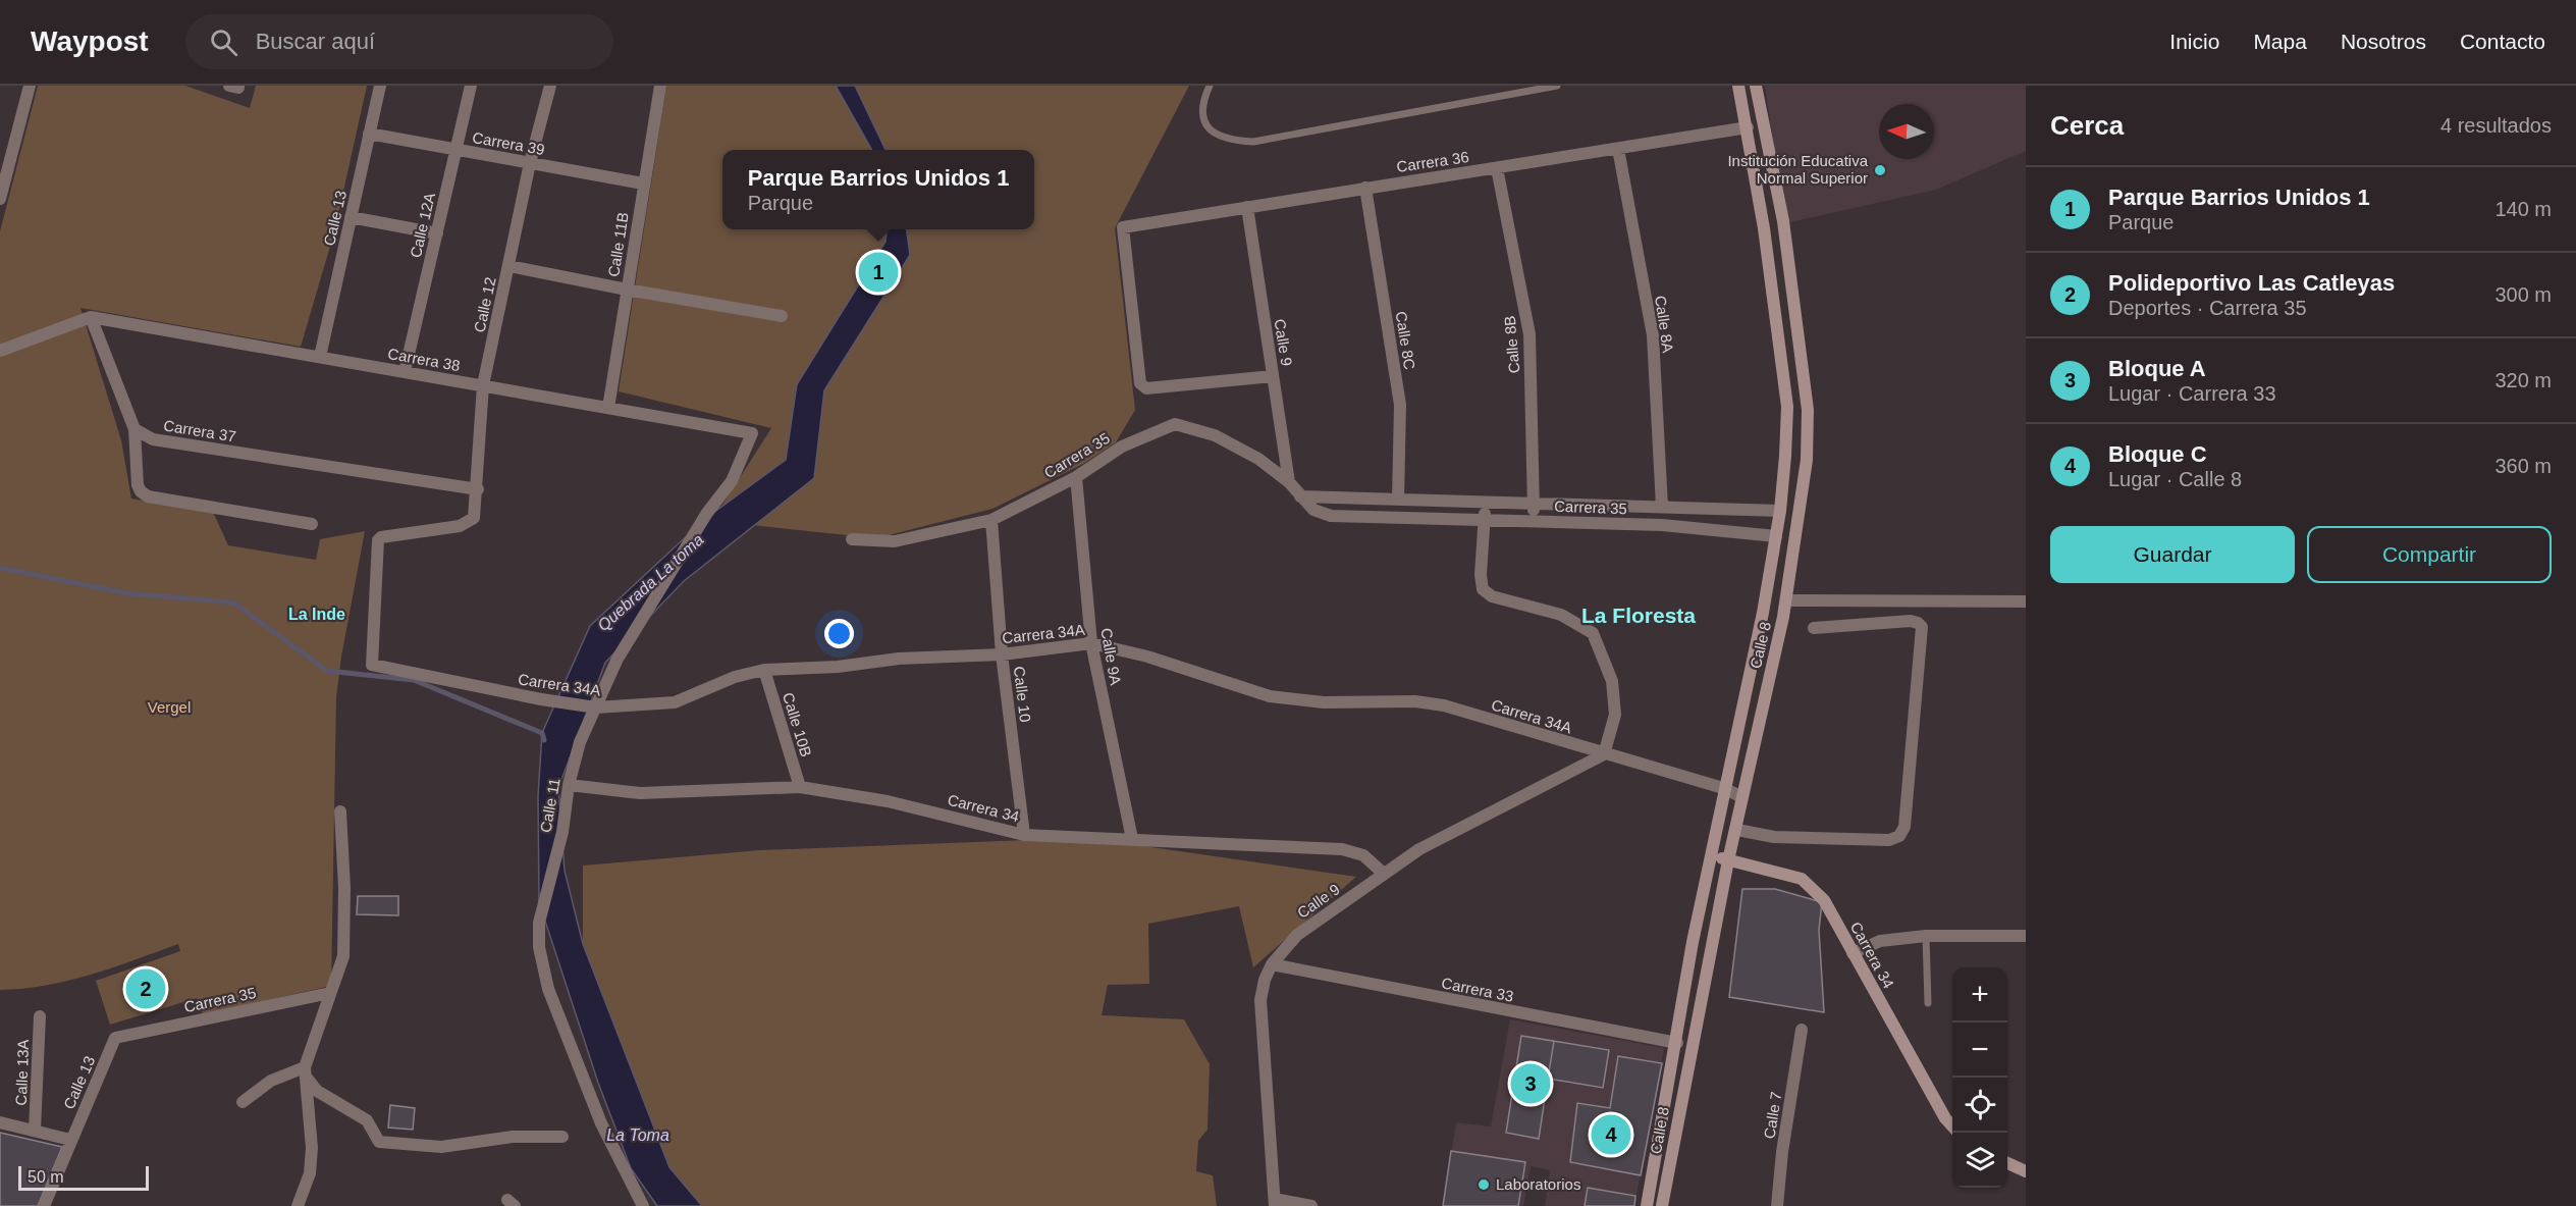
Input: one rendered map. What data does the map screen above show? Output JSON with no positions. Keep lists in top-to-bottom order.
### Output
{
  "streets": {
    "main road": ["Calle 8", "Carrera 34"],
    "street": [
      "Carrera 39",
      "Carrera 36",
      "Calle 13",
      "Calle 12A",
      "Calle 11B",
      "Calle 12",
      "Calle 8A",
      "Calle 8C",
      "Calle 9",
      "Calle 8B",
      "Carrera 38",
      "Carrera 37",
      "Carrera 35",
      "Carrera 34A",
      "Calle 9A",
      "Calle 10",
      "Calle 10B",
      "Calle 11",
      "Carrera 33",
      "Calle 13A",
      "Calle 7"
    ]
  },
  "crossings": [
    ["Carrera 39", "Calle 13"],
    ["Carrera 39", "Calle 12A"],
    ["Carrera 39", "Calle 11B"],
    ["Carrera 39", "Calle 12"],
    ["Carrera 36", "Calle 8A"],
    ["Carrera 36", "Calle 8C"],
    ["Carrera 36", "Calle 9"],
    ["Carrera 36", "Calle 8B"],
    ["Carrera 36", "Calle 8"],
    ["Calle 13", "Carrera 38"],
    ["Calle 13", "Carrera 35"],
    ["Calle 12A", "Carrera 38"],
    ["Calle 11B", "Carrera 38"],
    ["Calle 12", "Carrera 38"],
    ["Calle 12", "Carrera 37"],
    ["Calle 12", "Carrera 34A"],
    ["Calle 8A", "Carrera 35"],
    ["Calle 8C", "Carrera 35"],
    ["Calle 9", "Carrera 35"],
    ["Calle 9", "Carrera 34A"],
    ["Calle 9", "Carrera 34"],
    ["Calle 9", "Carrera 33"],
    ["Calle 8B", "Carrera 35"],
    ["Carrera 38", "Calle 11"],
    ["Carrera 35", "Calle 8"],
    ["Carrera 35", "Calle 9A"],
    ["Carrera 35", "Calle 10"],
    ["Carrera 34A", "Calle 8"],
    ["Carrera 34A", "Calle 9A"],
    ["Carrera 34A", "Calle 10"],
    ["Carrera 34A", "Calle 10B"],
    ["Carrera 34A", "Calle 11"],
    ["Calle 8", "Carrera 34"],
    ["Calle 8", "Carrera 33"],
    ["Calle 9A", "Carrera 34"],
    ["Calle 10", "Carrera 34"],
    ["Calle 10B", "Carrera 34"],
    ["Calle 11", "Carrera 34"]
  ],
  "districts": ["La Inde", "La Floresta"],
  "water": ["Quebrada La toma", "La Toma"],
  "parks": ["Vergel"],
  "places": ["Institución Educativa Normal Superior", "Laboratorios"],
  "scale_bar": "50 m",
  "north": "left",
  "page": {
    "header": "Waypost",
    "search": "Buscar aquí",
    "nav": [
      "Inicio",
      "Mapa",
      "Nosotros",
      "Contacto"
    ],
    "heading": ["Cerca", "4 resultados"],
    "popup": ["Parque Barrios Unidos 1", "Parque"],
    "list": [
      {
        "mark": "1",
        "name": "Parque Barrios Unidos 1",
        "note": "Parque",
        "value": "140 m"
      },
      {
        "mark": "2",
        "name": "Polideportivo Las Catleyas",
        "note": "Deportes · Carrera 35",
        "value": "300 m"
      },
      {
        "mark": "3",
        "name": "Bloque A",
        "note": "Lugar · Carrera 33",
        "value": "320 m"
      },
      {
        "mark": "4",
        "name": "Bloque C",
        "note": "Lugar · Calle 8",
        "value": "360 m"
      }
    ],
    "pins": [
      "1",
      "2",
      "3",
      "4"
    ],
    "buttons": ["Guardar", "Compartir"],
    "map_buttons": ["+", "−"],
    "scale": "50 m"
  }
}
